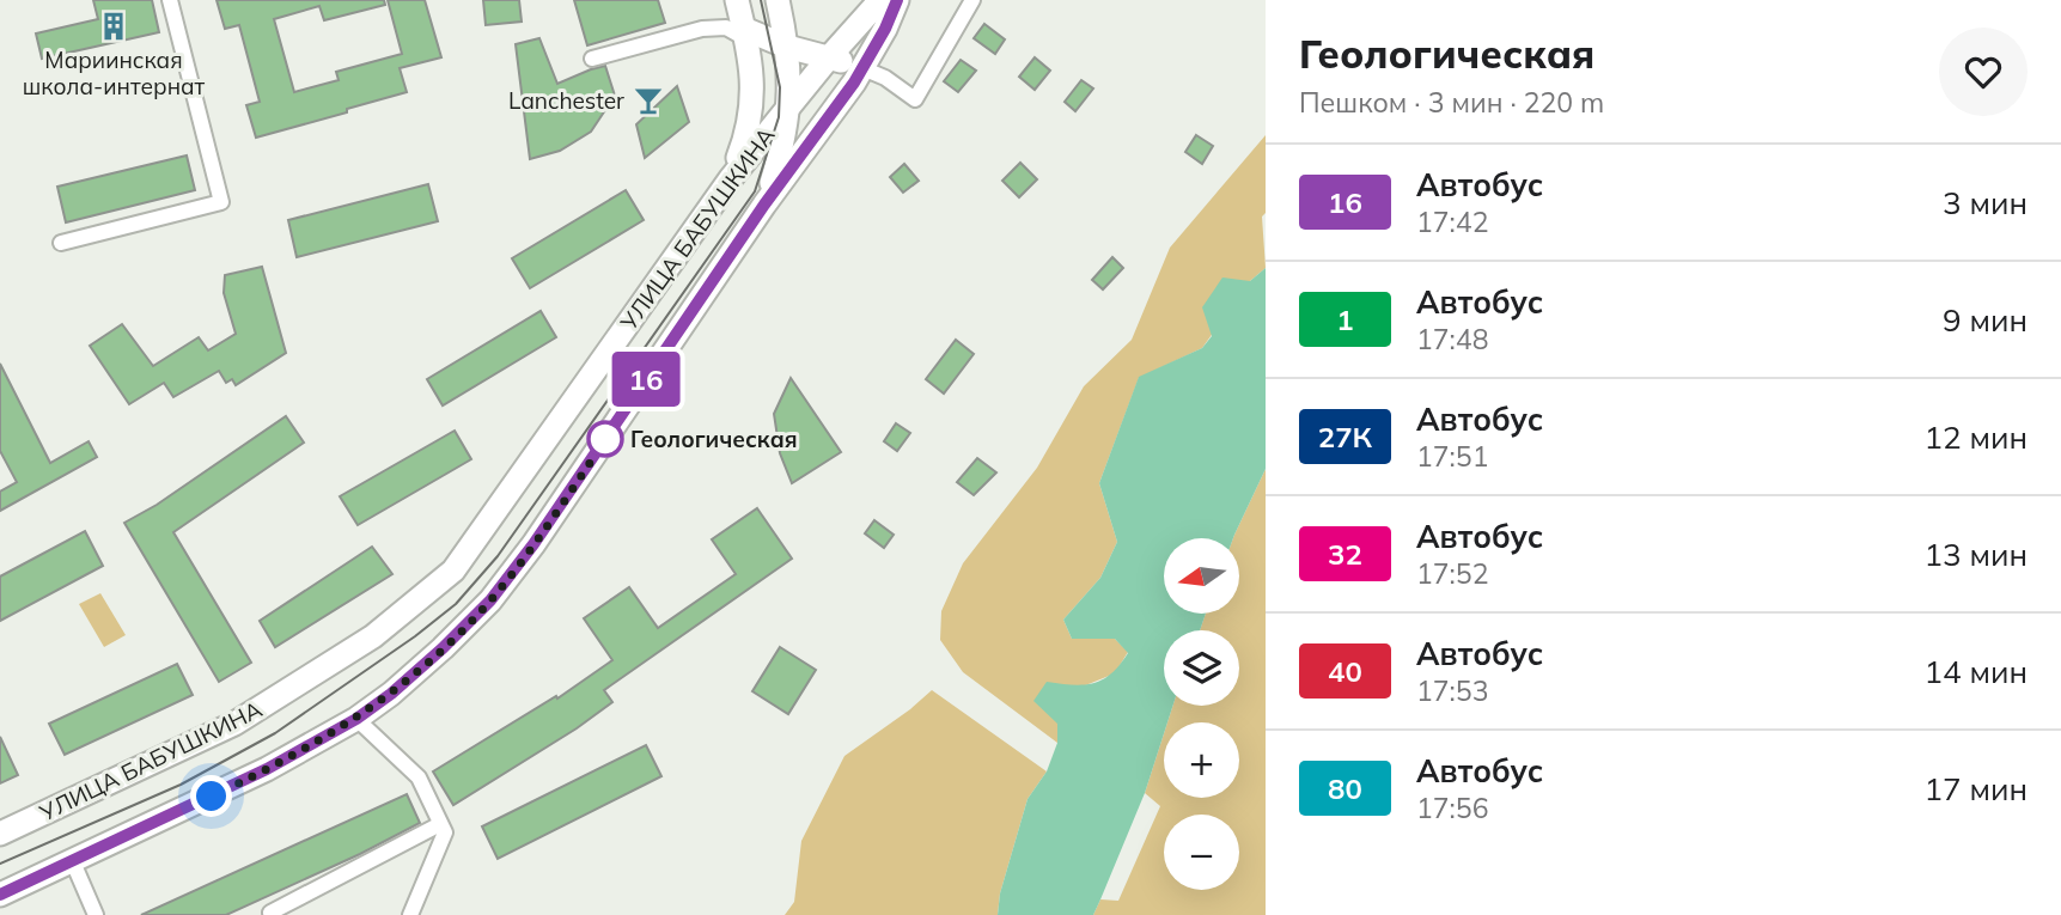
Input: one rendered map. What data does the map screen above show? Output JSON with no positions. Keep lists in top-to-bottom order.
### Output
{
  "streets": {
    "main road": ["УЛИЦА БАБУШКИНА"]
  },
  "places": {
    "building": ["Мариинская школа-интернат"],
    "bar": ["Lanchester"],
    "other": ["Геологическая"]
  },
  "lines": ["bus line 16"],
  "north": "left",
  "page": {
    "on_map": "16",
    "heading": ["Геологическая", "Пешком · 3 мин · 220 m"],
    "list": [
      {
        "mark": "16",
        "name": "Автобус",
        "note": "17:42",
        "value": "3 мин"
      },
      {
        "mark": "1",
        "name": "Автобус",
        "note": "17:48",
        "value": "9 мин"
      },
      {
        "mark": "27К",
        "name": "Автобус",
        "note": "17:51",
        "value": "12 мин"
      },
      {
        "mark": "32",
        "name": "Автобус",
        "note": "17:52",
        "value": "13 мин"
      },
      {
        "mark": "40",
        "name": "Автобус",
        "note": "17:53",
        "value": "14 мин"
      },
      {
        "mark": "80",
        "name": "Автобус",
        "note": "17:56",
        "value": "17 мин"
      }
    ],
    "map_buttons": ["+", "−"]
  }
}
